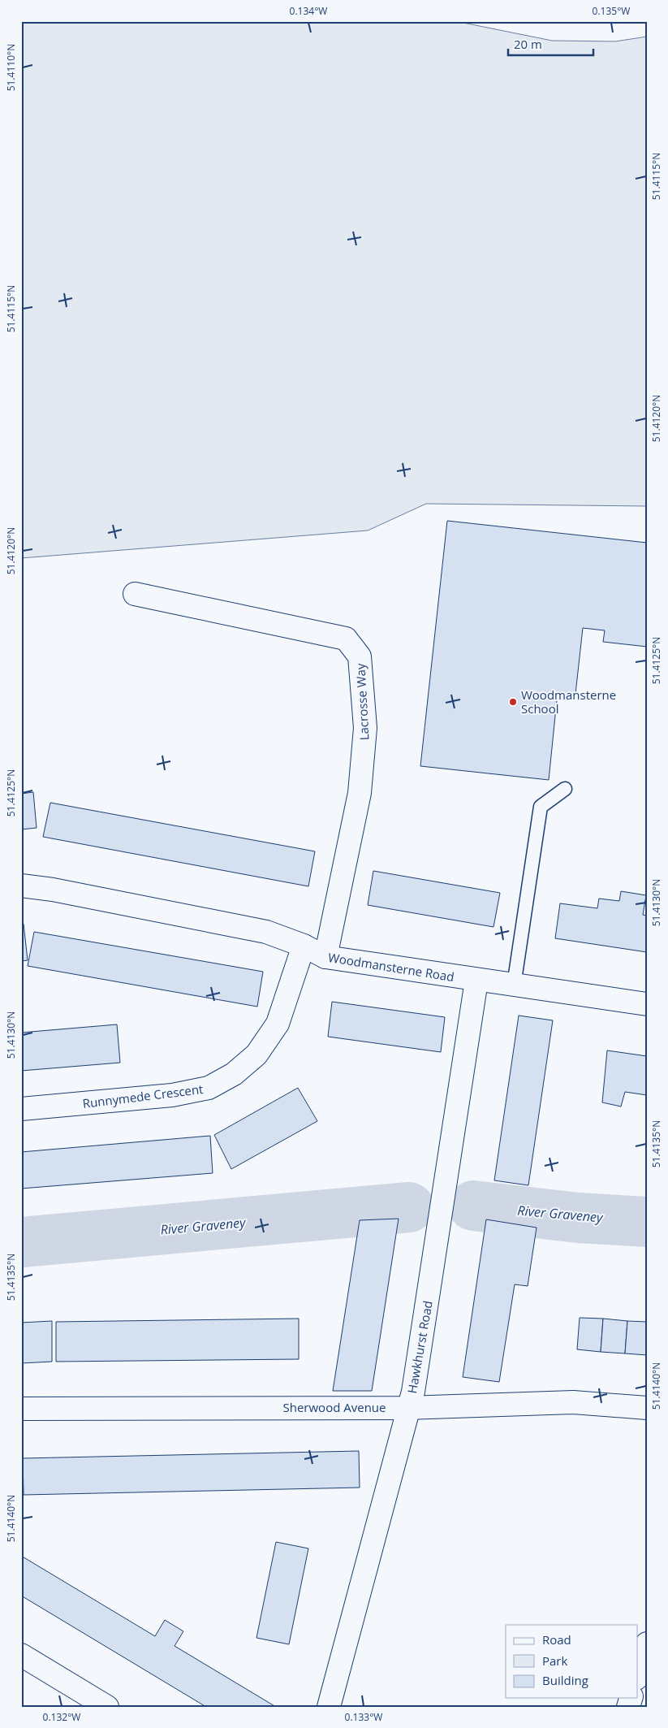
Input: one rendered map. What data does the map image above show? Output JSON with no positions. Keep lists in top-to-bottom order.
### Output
{
  "streets": {
    "street": [
      "Lacrosse Way",
      "Woodmansterne Road",
      "Runnymede Crescent",
      "Hawkhurst Road",
      "Sherwood Avenue"
    ]
  },
  "crossings": [
    ["Lacrosse Way", "Woodmansterne Road"],
    ["Woodmansterne Road", "Runnymede Crescent"],
    ["Woodmansterne Road", "Hawkhurst Road"],
    ["Hawkhurst Road", "Sherwood Avenue"]
  ],
  "water": ["River Graveney"],
  "places": ["Woodmansterne School"],
  "legend": ["Road", "Park", "Building"],
  "scale_bar": "20 m",
  "coordinates": [
    "0.134°W",
    "0.135°W",
    "51.4110°N",
    "51.4115°N",
    "51.4120°N",
    "51.4125°N",
    "51.4130°N",
    "51.4135°N",
    "51.4140°N",
    "0.132°W",
    "0.133°W"
  ]
}
